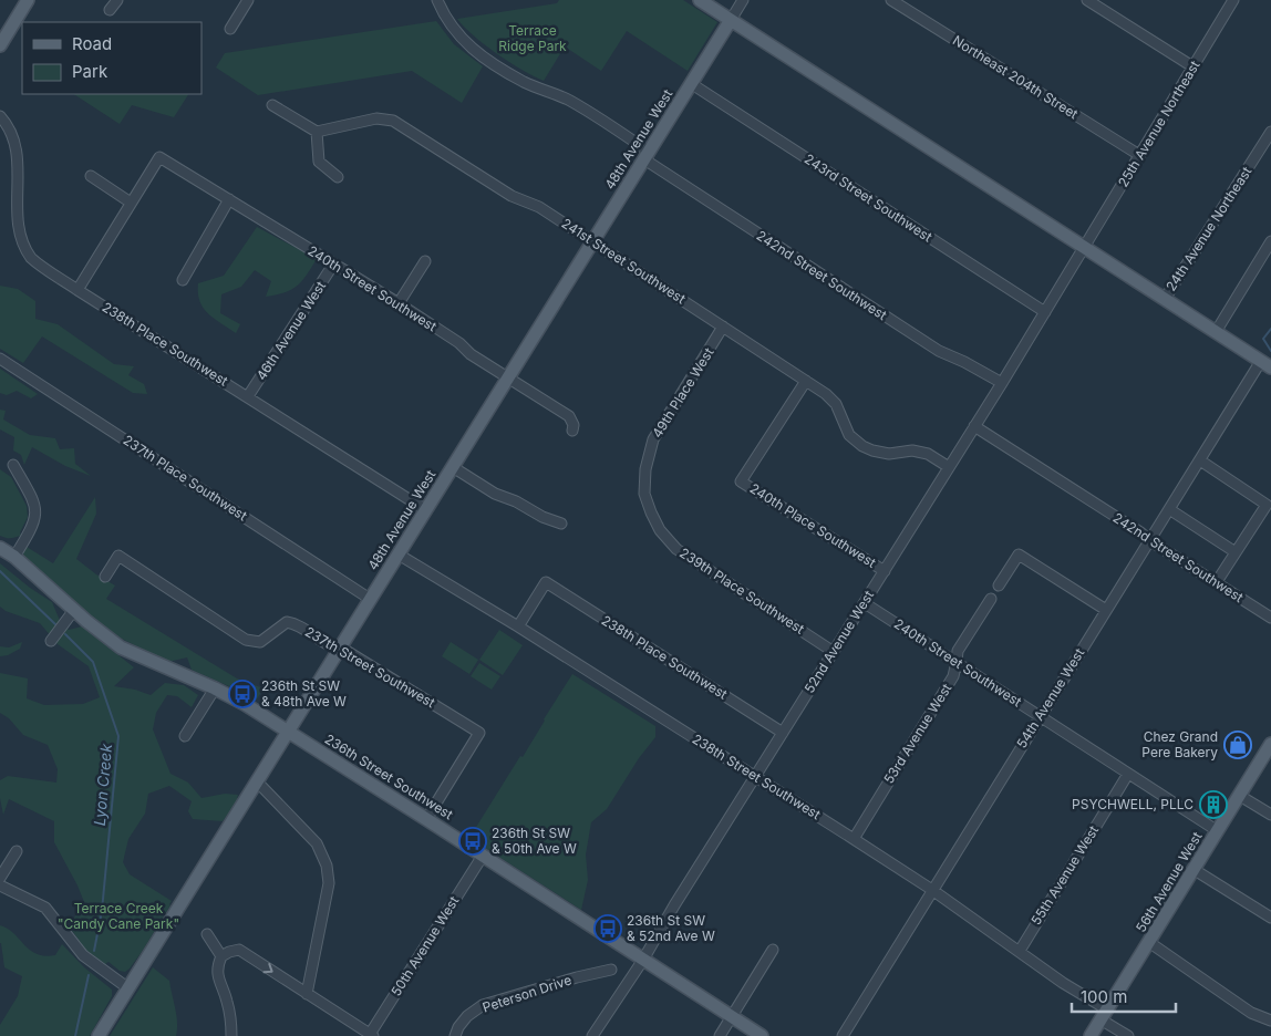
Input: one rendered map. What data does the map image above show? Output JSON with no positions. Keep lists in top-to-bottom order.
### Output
{
  "streets": {
    "main road": ["48th Avenue West", "236th Street Southwest", "56th Avenue West"],
    "street": [
      "Northeast 204th Street",
      "25th Avenue Northeast",
      "243rd Street Southwest",
      "24th Avenue Northeast",
      "241st Street Southwest",
      "242nd Street Southwest",
      "240th Street Southwest",
      "46th Avenue West",
      "238th Place Southwest",
      "49th Place West",
      "237th Place Southwest",
      "240th Place Southwest",
      "239th Place Southwest",
      "52nd Avenue West",
      "237th Street Southwest",
      "54th Avenue West",
      "53rd Avenue West",
      "238th Street Southwest",
      "55th Avenue West",
      "50th Avenue West",
      "Peterson Drive"
    ]
  },
  "crossings": [
    ["Northeast 204th Street", "25th Avenue Northeast"],
    ["25th Avenue Northeast", "52nd Avenue West"],
    ["48th Avenue West", "243rd Street Southwest"],
    ["48th Avenue West", "241st Street Southwest"],
    ["48th Avenue West", "242nd Street Southwest"],
    ["48th Avenue West", "240th Street Southwest"],
    ["48th Avenue West", "238th Place Southwest"],
    ["48th Avenue West", "237th Place Southwest"],
    ["48th Avenue West", "237th Street Southwest"],
    ["48th Avenue West", "236th Street Southwest"],
    ["48th Avenue West", "238th Street Southwest"],
    ["243rd Street Southwest", "52nd Avenue West"],
    ["241st Street Southwest", "49th Place West"],
    ["241st Street Southwest", "240th Place Southwest"],
    ["241st Street Southwest", "52nd Avenue West"],
    ["242nd Street Southwest", "52nd Avenue West"],
    ["242nd Street Southwest", "54th Avenue West"],
    ["240th Street Southwest", "46th Avenue West"],
    ["240th Street Southwest", "52nd Avenue West"],
    ["240th Street Southwest", "54th Avenue West"],
    ["240th Street Southwest", "53rd Avenue West"],
    ["240th Street Southwest", "55th Avenue West"],
    ["240th Street Southwest", "56th Avenue West"],
    ["46th Avenue West", "238th Place Southwest"],
    ["238th Place Southwest", "52nd Avenue West"],
    ["238th Place Southwest", "238th Street Southwest"],
    ["49th Place West", "239th Place Southwest"],
    ["240th Place Southwest", "52nd Avenue West"],
    ["239th Place Southwest", "52nd Avenue West"],
    ["52nd Avenue West", "236th Street Southwest"],
    ["52nd Avenue West", "238th Street Southwest"],
    ["237th Street Southwest", "236th Street Southwest"],
    ["54th Avenue West", "238th Street Southwest"],
    ["53rd Avenue West", "238th Street Southwest"],
    ["236th Street Southwest", "50th Avenue West"],
    ["238th Street Southwest", "55th Avenue West"],
    ["238th Street Southwest", "56th Avenue West"]
  ],
  "water": ["Lyon Creek"],
  "parks": ["Terrace Ridge Park", "Terrace Creek \"Candy Cane Park\""],
  "places": {
    "bus stop": ["236th St SW & 48th Ave W", "236th St SW & 50th Ave W", "236th St SW & 52nd Ave W"],
    "shop": ["Chez Grand Pere Bakery"],
    "building": ["PSYCHWELL, PLLC"]
  },
  "legend": ["Road", "Park"],
  "scale_bar": "100 m"
}
